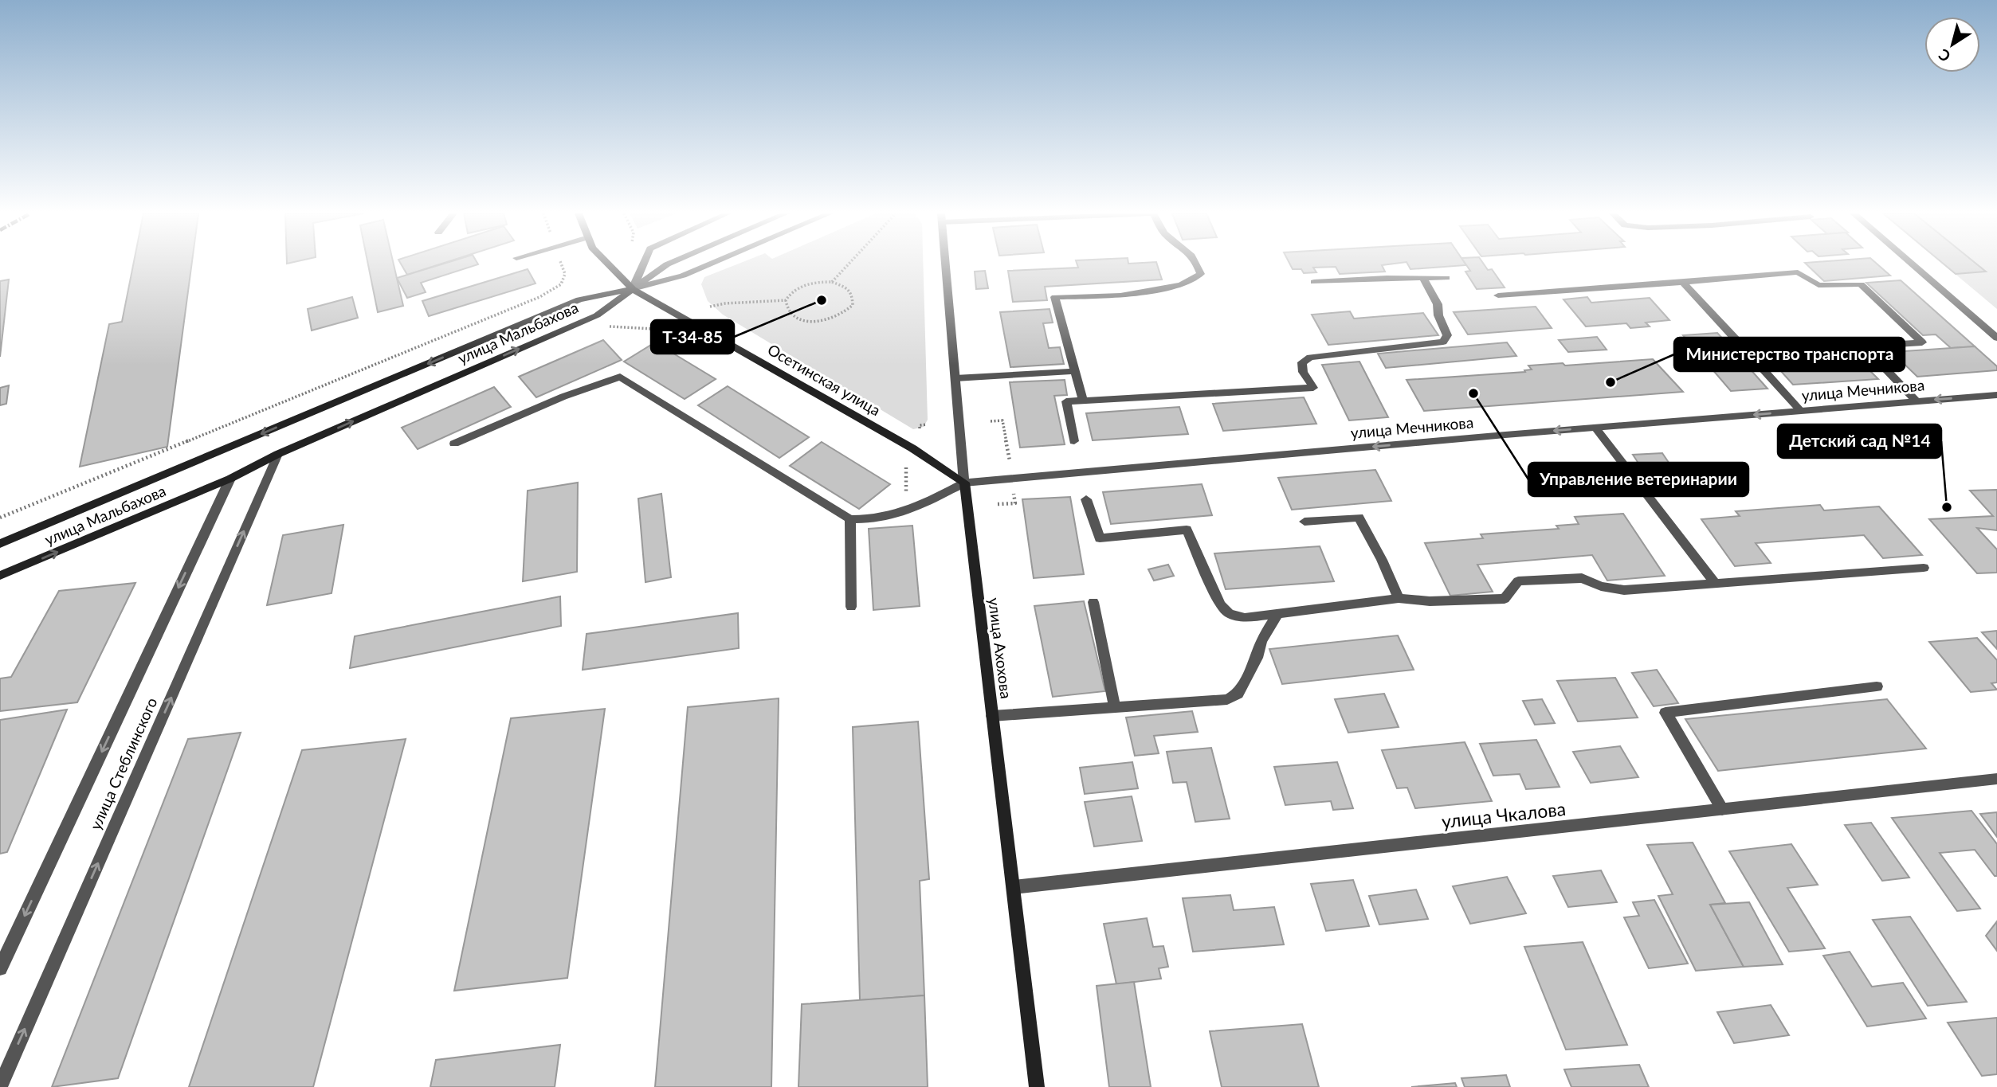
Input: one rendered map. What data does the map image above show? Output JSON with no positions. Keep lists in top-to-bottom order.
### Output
{
  "streets": {
    "main road": ["улица Мальбахова", "Осетинская улица", "улица Ахохова"],
    "street": ["улица Мечникова", "улица Стеблинского", "улица Чкалова"]
  },
  "crossings": [
    ["улица Мальбахова", "Осетинская улица"],
    ["улица Мальбахова", "улица Стеблинского"],
    ["Осетинская улица", "улица Мечникова"],
    ["Осетинская улица", "улица Ахохова"],
    ["улица Мечникова", "улица Ахохова"],
    ["улица Ахохова", "улица Чкалова"]
  ],
  "one_way": ["улица Мечникова"],
  "places": [
    "Т-34-85",
    "Министерство транспорта",
    "Управление ветеринарии",
    "Детский сад №14"
  ],
  "north": "bottom left"
}
